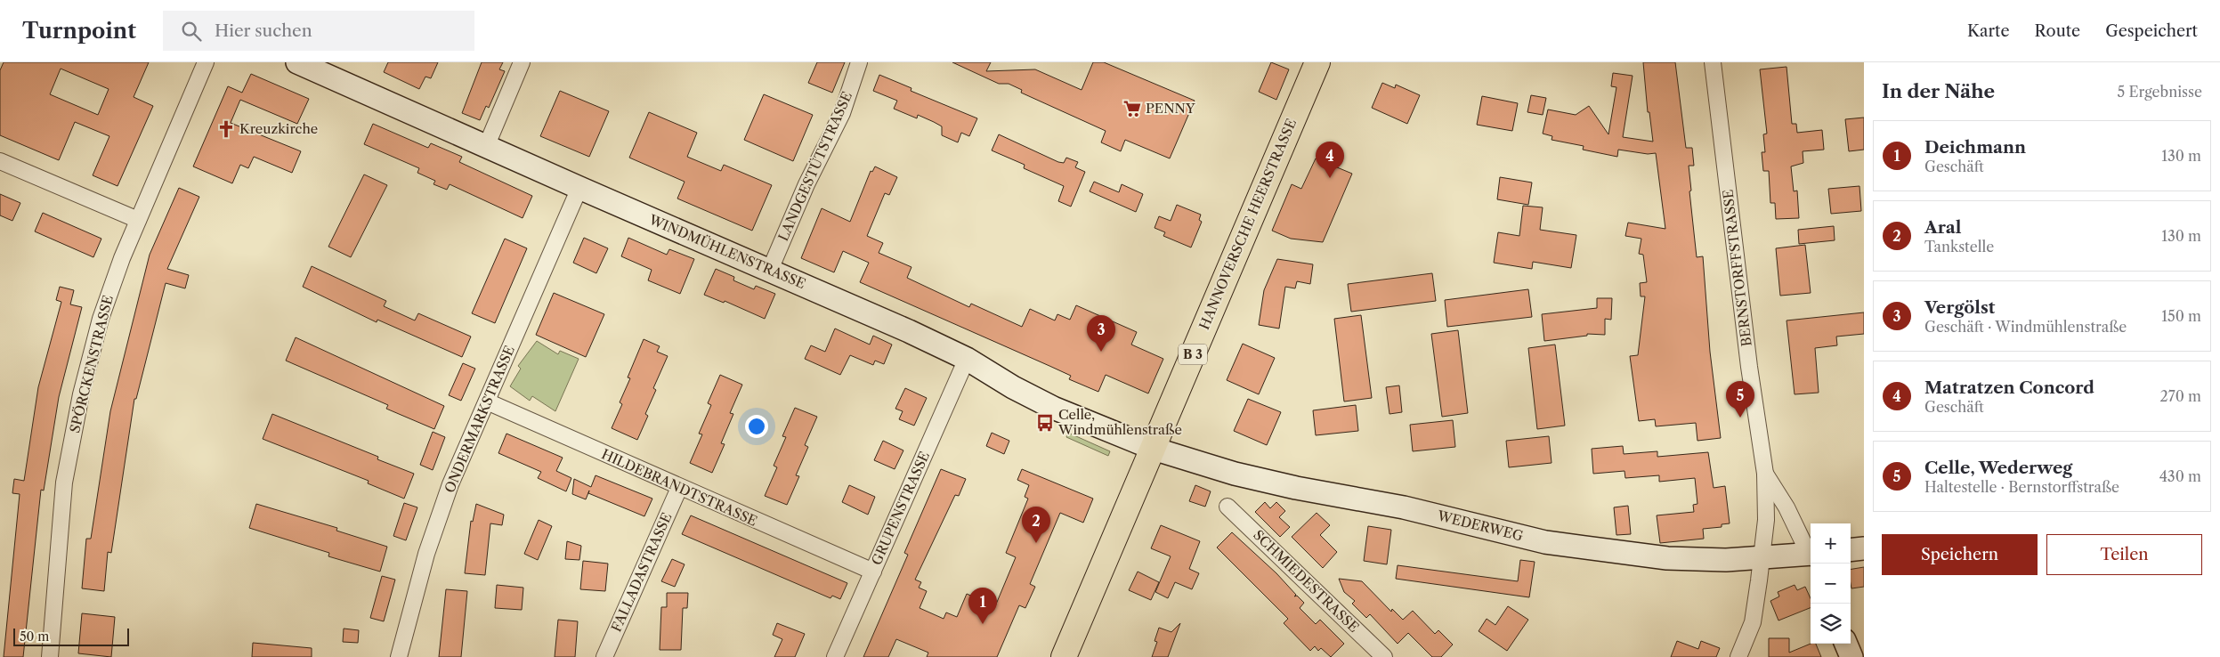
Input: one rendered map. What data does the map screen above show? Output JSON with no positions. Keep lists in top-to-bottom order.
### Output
{
  "streets": {
    "main road": ["HANNOVERSCHE HEERSTRASSE", "B 3"],
    "street": [
      "LANDGESTÜTSTRASSE",
      "WINDMÜHLENSTRASSE",
      "BERNSTORFFSTRASSE",
      "SPÖRCKENSTRASSE",
      "ONDERMARKSTRASSE",
      "HILDEBRANDTSTRASSE",
      "GRUPENSTRASSE",
      "WEDERWEG",
      "FALLADASTRASSE",
      "SCHMIEDESTRASSE"
    ]
  },
  "crossings": [
    ["LANDGESTÜTSTRASSE", "WINDMÜHLENSTRASSE"],
    ["HANNOVERSCHE HEERSTRASSE", "WINDMÜHLENSTRASSE"],
    ["HANNOVERSCHE HEERSTRASSE", "WEDERWEG"],
    ["WINDMÜHLENSTRASSE", "ONDERMARKSTRASSE"],
    ["WINDMÜHLENSTRASSE", "GRUPENSTRASSE"],
    ["WINDMÜHLENSTRASSE", "WEDERWEG"],
    ["BERNSTORFFSTRASSE", "WEDERWEG"],
    ["ONDERMARKSTRASSE", "HILDEBRANDTSTRASSE"],
    ["HILDEBRANDTSTRASSE", "GRUPENSTRASSE"],
    ["HILDEBRANDTSTRASSE", "FALLADASTRASSE"]
  ],
  "places": {
    "supermarket": ["PENNY"],
    "church": ["Kreuzkirche"],
    "bus stop": ["Celle, Windmühlenstraße"]
  },
  "scale_bar": "50 m",
  "page": {
    "header": "Turnpoint",
    "search": "Hier suchen",
    "nav": ["Karte", "Route", "Gespeichert"],
    "heading": ["In der Nähe", "5 Ergebnisse"],
    "list": [
      {
        "mark": "1",
        "name": "Deichmann",
        "note": "Geschäft",
        "value": "130 m"
      },
      {
        "mark": "2",
        "name": "Aral",
        "note": "Tankstelle",
        "value": "130 m"
      },
      {
        "mark": "3",
        "name": "Vergölst",
        "note": "Geschäft · Windmühlenstraße",
        "value": "150 m"
      },
      {
        "mark": "4",
        "name": "Matratzen Concord",
        "note": "Geschäft",
        "value": "270 m"
      },
      {
        "mark": "5",
        "name": "Celle, Wederweg",
        "note": "Haltestelle · Bernstorffstraße",
        "value": "430 m"
      }
    ],
    "pins": [
      "4",
      "3",
      "5",
      "2",
      "1"
    ],
    "buttons": ["Speichern", "Teilen"],
    "map_buttons": ["+", "−"],
    "scale": "50 m"
  }
}
